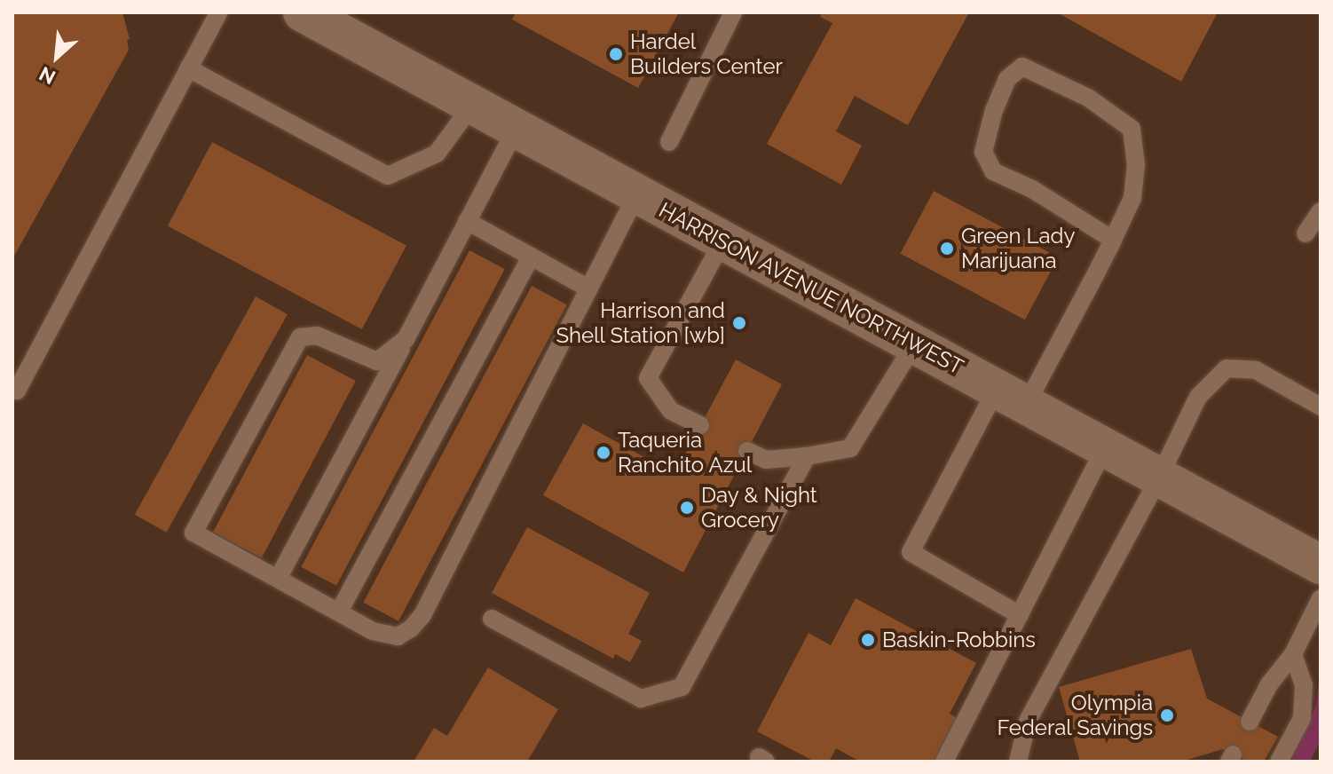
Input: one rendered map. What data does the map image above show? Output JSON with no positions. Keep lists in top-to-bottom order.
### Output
{
  "streets": {
    "main road": ["HARRISON AVENUE NORTHWEST"]
  },
  "places": [
    "Hardel Builders Center",
    "Green Lady Marijuana",
    "Harrison and Shell Station [wb]",
    "Taqueria Ranchito Azul",
    "Day & Night Grocery",
    "Baskin-Robbins",
    "Olympia Federal Savings"
  ],
  "north": "bottom left"
}
